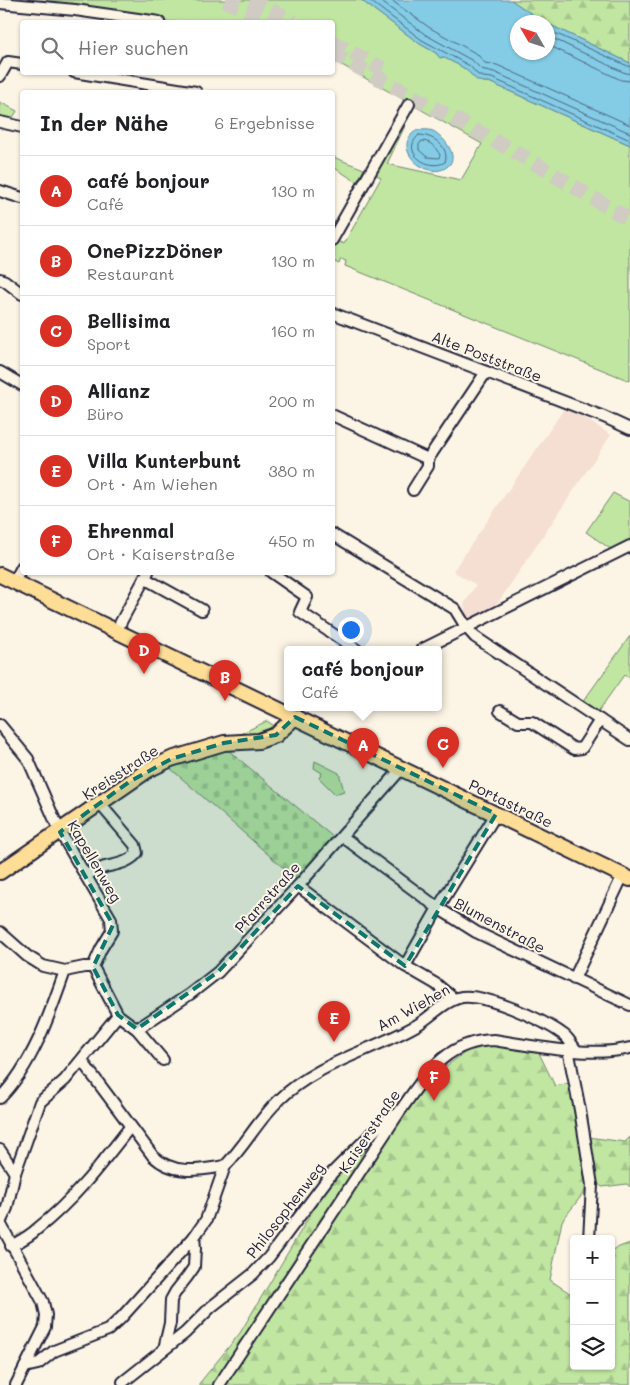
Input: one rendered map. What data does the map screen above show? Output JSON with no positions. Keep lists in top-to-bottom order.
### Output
{
  "streets": {
    "main road": ["Kreisstraße", "Portastraße"],
    "street": [
      "Alte Poststraße",
      "Kapellenweg",
      "Pfarrstraße",
      "Blumenstraße",
      "Am Wiehen",
      "Kaiserstraße",
      "Philosophenweg"
    ]
  },
  "crossings": [
    ["Kreisstraße", "Portastraße"],
    ["Kreisstraße", "Kapellenweg"],
    ["Portastraße", "Pfarrstraße"],
    ["Pfarrstraße", "Blumenstraße"],
    ["Am Wiehen", "Kaiserstraße"],
    ["Kaiserstraße", "Philosophenweg"]
  ],
  "north": "top left",
  "page": {
    "search": "Hier suchen",
    "heading": ["In der Nähe", "6 Ergebnisse"],
    "list": [
      {
        "mark": "A",
        "name": "café bonjour",
        "note": "Café",
        "value": "130 m"
      },
      {
        "mark": "B",
        "name": "OnePizzDöner",
        "note": "Restaurant",
        "value": "130 m"
      },
      {
        "mark": "C",
        "name": "Bellisima",
        "note": "Sport",
        "value": "160 m"
      },
      {
        "mark": "D",
        "name": "Allianz",
        "note": "Büro",
        "value": "200 m"
      },
      {
        "mark": "E",
        "name": "Villa Kunterbunt",
        "note": "Ort · Am Wiehen",
        "value": "380 m"
      },
      {
        "mark": "F",
        "name": "Ehrenmal",
        "note": "Ort · Kaiserstraße",
        "value": "450 m"
      }
    ],
    "pins": [
      "D",
      "B",
      "C",
      "A",
      "E",
      "F"
    ],
    "popup": ["café bonjour", "Café"],
    "map_buttons": ["+", "−"]
  }
}
